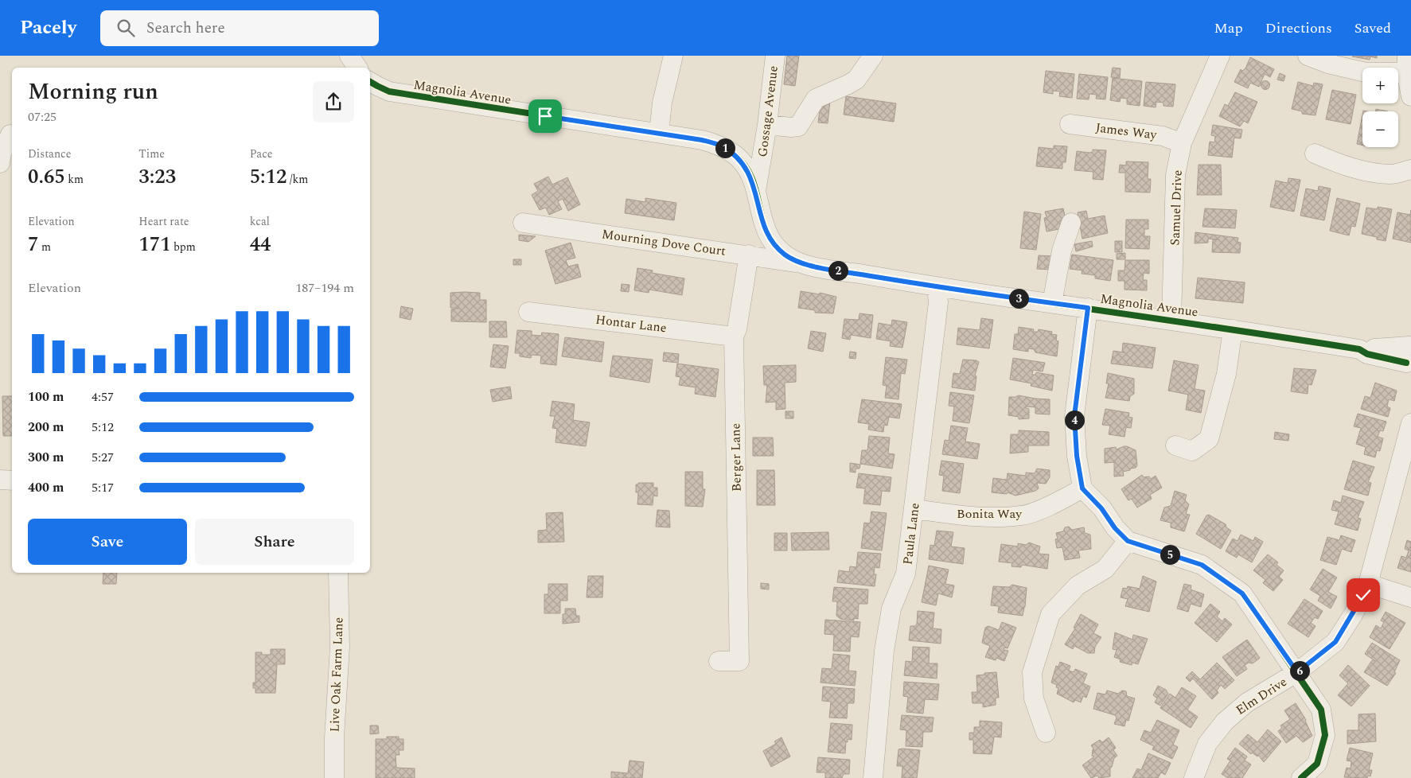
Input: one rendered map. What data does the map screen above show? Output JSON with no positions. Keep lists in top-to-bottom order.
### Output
{
  "streets": {
    "street": [
      "Magnolia Avenue",
      "Gossage Avenue",
      "James Way",
      "Samuel Drive",
      "Mourning Dove Court",
      "Hontar Lane",
      "Berger Lane",
      "Bonita Way",
      "Paula Lane",
      "Live Oak Farm Lane",
      "Elm Drive"
    ]
  },
  "crossings": [
    ["Magnolia Avenue", "Gossage Avenue"],
    ["Magnolia Avenue", "Samuel Drive"],
    ["Magnolia Avenue", "Mourning Dove Court"],
    ["Magnolia Avenue", "Paula Lane"],
    ["James Way", "Samuel Drive"],
    ["Mourning Dove Court", "Berger Lane"],
    ["Hontar Lane", "Berger Lane"],
    ["Bonita Way", "Paula Lane"]
  ],
  "page": {
    "header": "Pacely",
    "search": "Search here",
    "nav": ["Map", "Directions", "Saved"],
    "map_buttons": ["+", "−"],
    "heading": ["Morning run", "07:25"],
    "stats": [
      ["Distance", "0.65 km"],
      ["Time", "3:23"],
      ["Pace", "5:12 /km"],
      ["Elevation", "7 m"],
      ["Heart rate", "171 bpm"],
      ["kcal", "44"]
    ],
    "pins": [
      "1",
      "2",
      "3",
      "4",
      "5",
      "6"
    ],
    "chart": ["Elevation", "187–194 m"],
    "list": [
      {
        "name": "100 m",
        "note": "4:57"
      },
      {
        "name": "200 m",
        "note": "5:12"
      },
      {
        "name": "300 m",
        "note": "5:27"
      },
      {
        "name": "400 m",
        "note": "5:17"
      }
    ],
    "buttons": ["Save", "Share"]
  }
}
